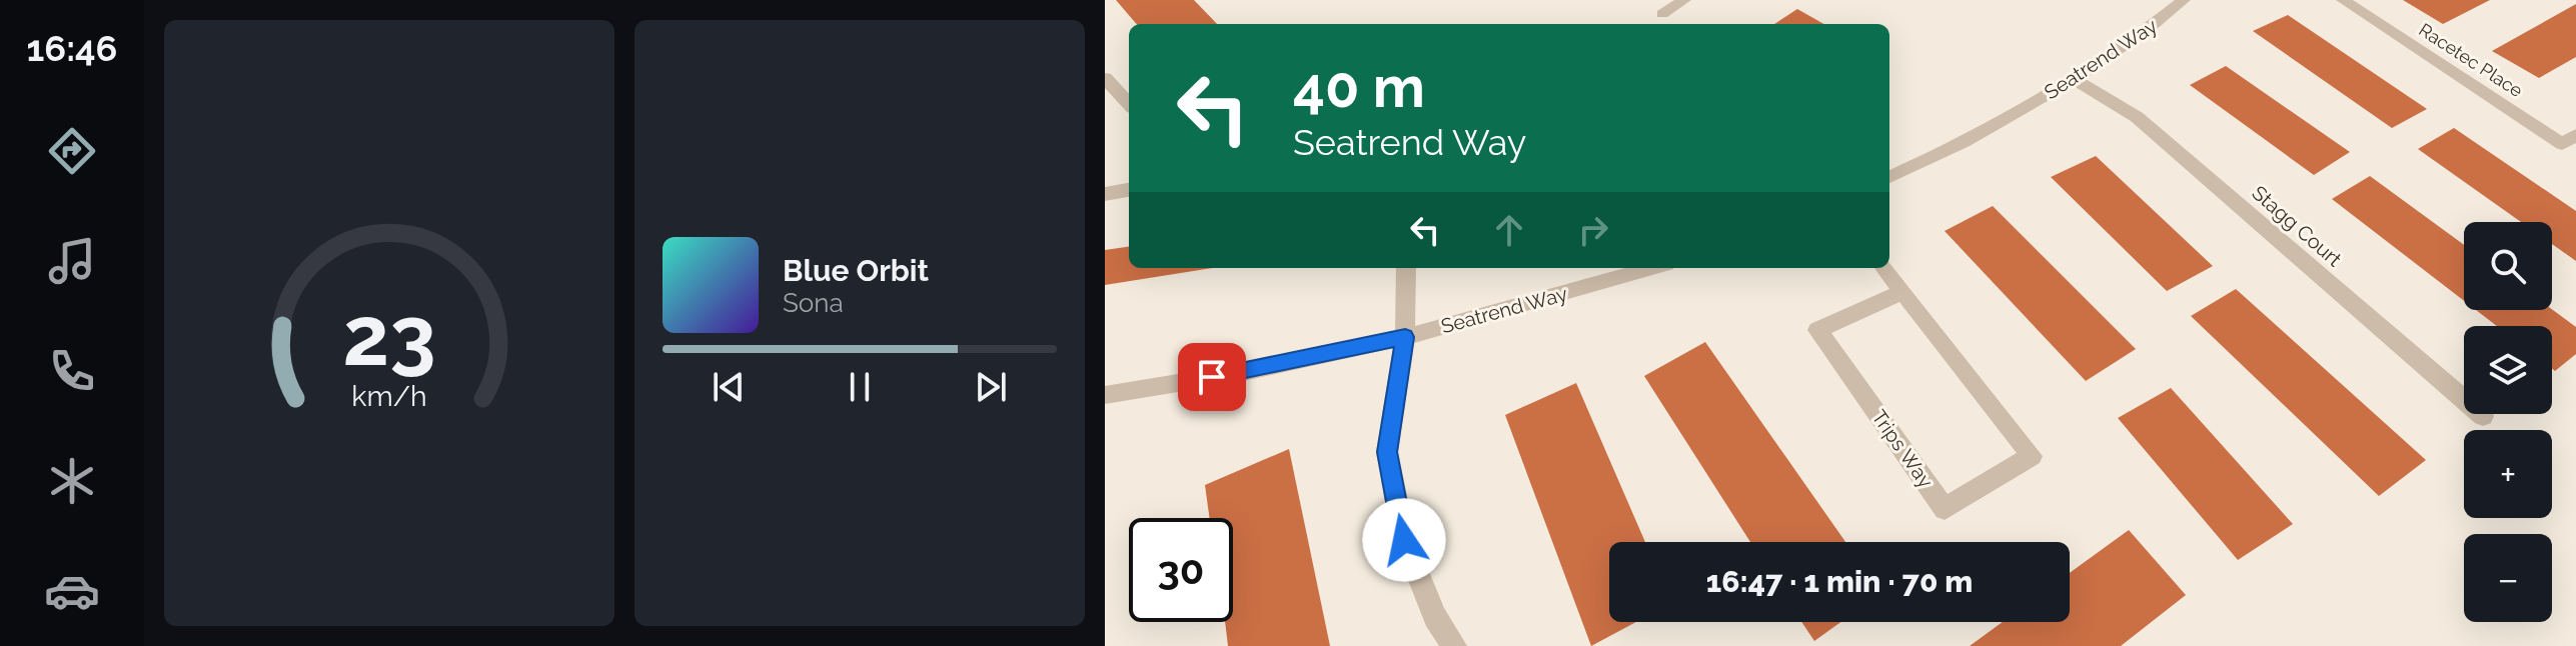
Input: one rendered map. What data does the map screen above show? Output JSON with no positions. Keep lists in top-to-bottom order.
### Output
{
  "streets": {
    "street": [
      "Seatrend Way",
      "Racetec Place",
      "Stagg Court",
      "Trips Way"
    ]
  },
  "crossings": [
    ["Seatrend Way", "Stagg Court"]
  ],
  "page": {
    "tabs": "16:46",
    "turn": ["40 m", "Seatrend Way"],
    "map_buttons": ["+", "−"],
    "song": ["Blue Orbit", "Sona"],
    "limit": "30",
    "trip": "16:47 · 1 min · 70 m",
    "gauge": ["23", "km/h"]
  }
}
